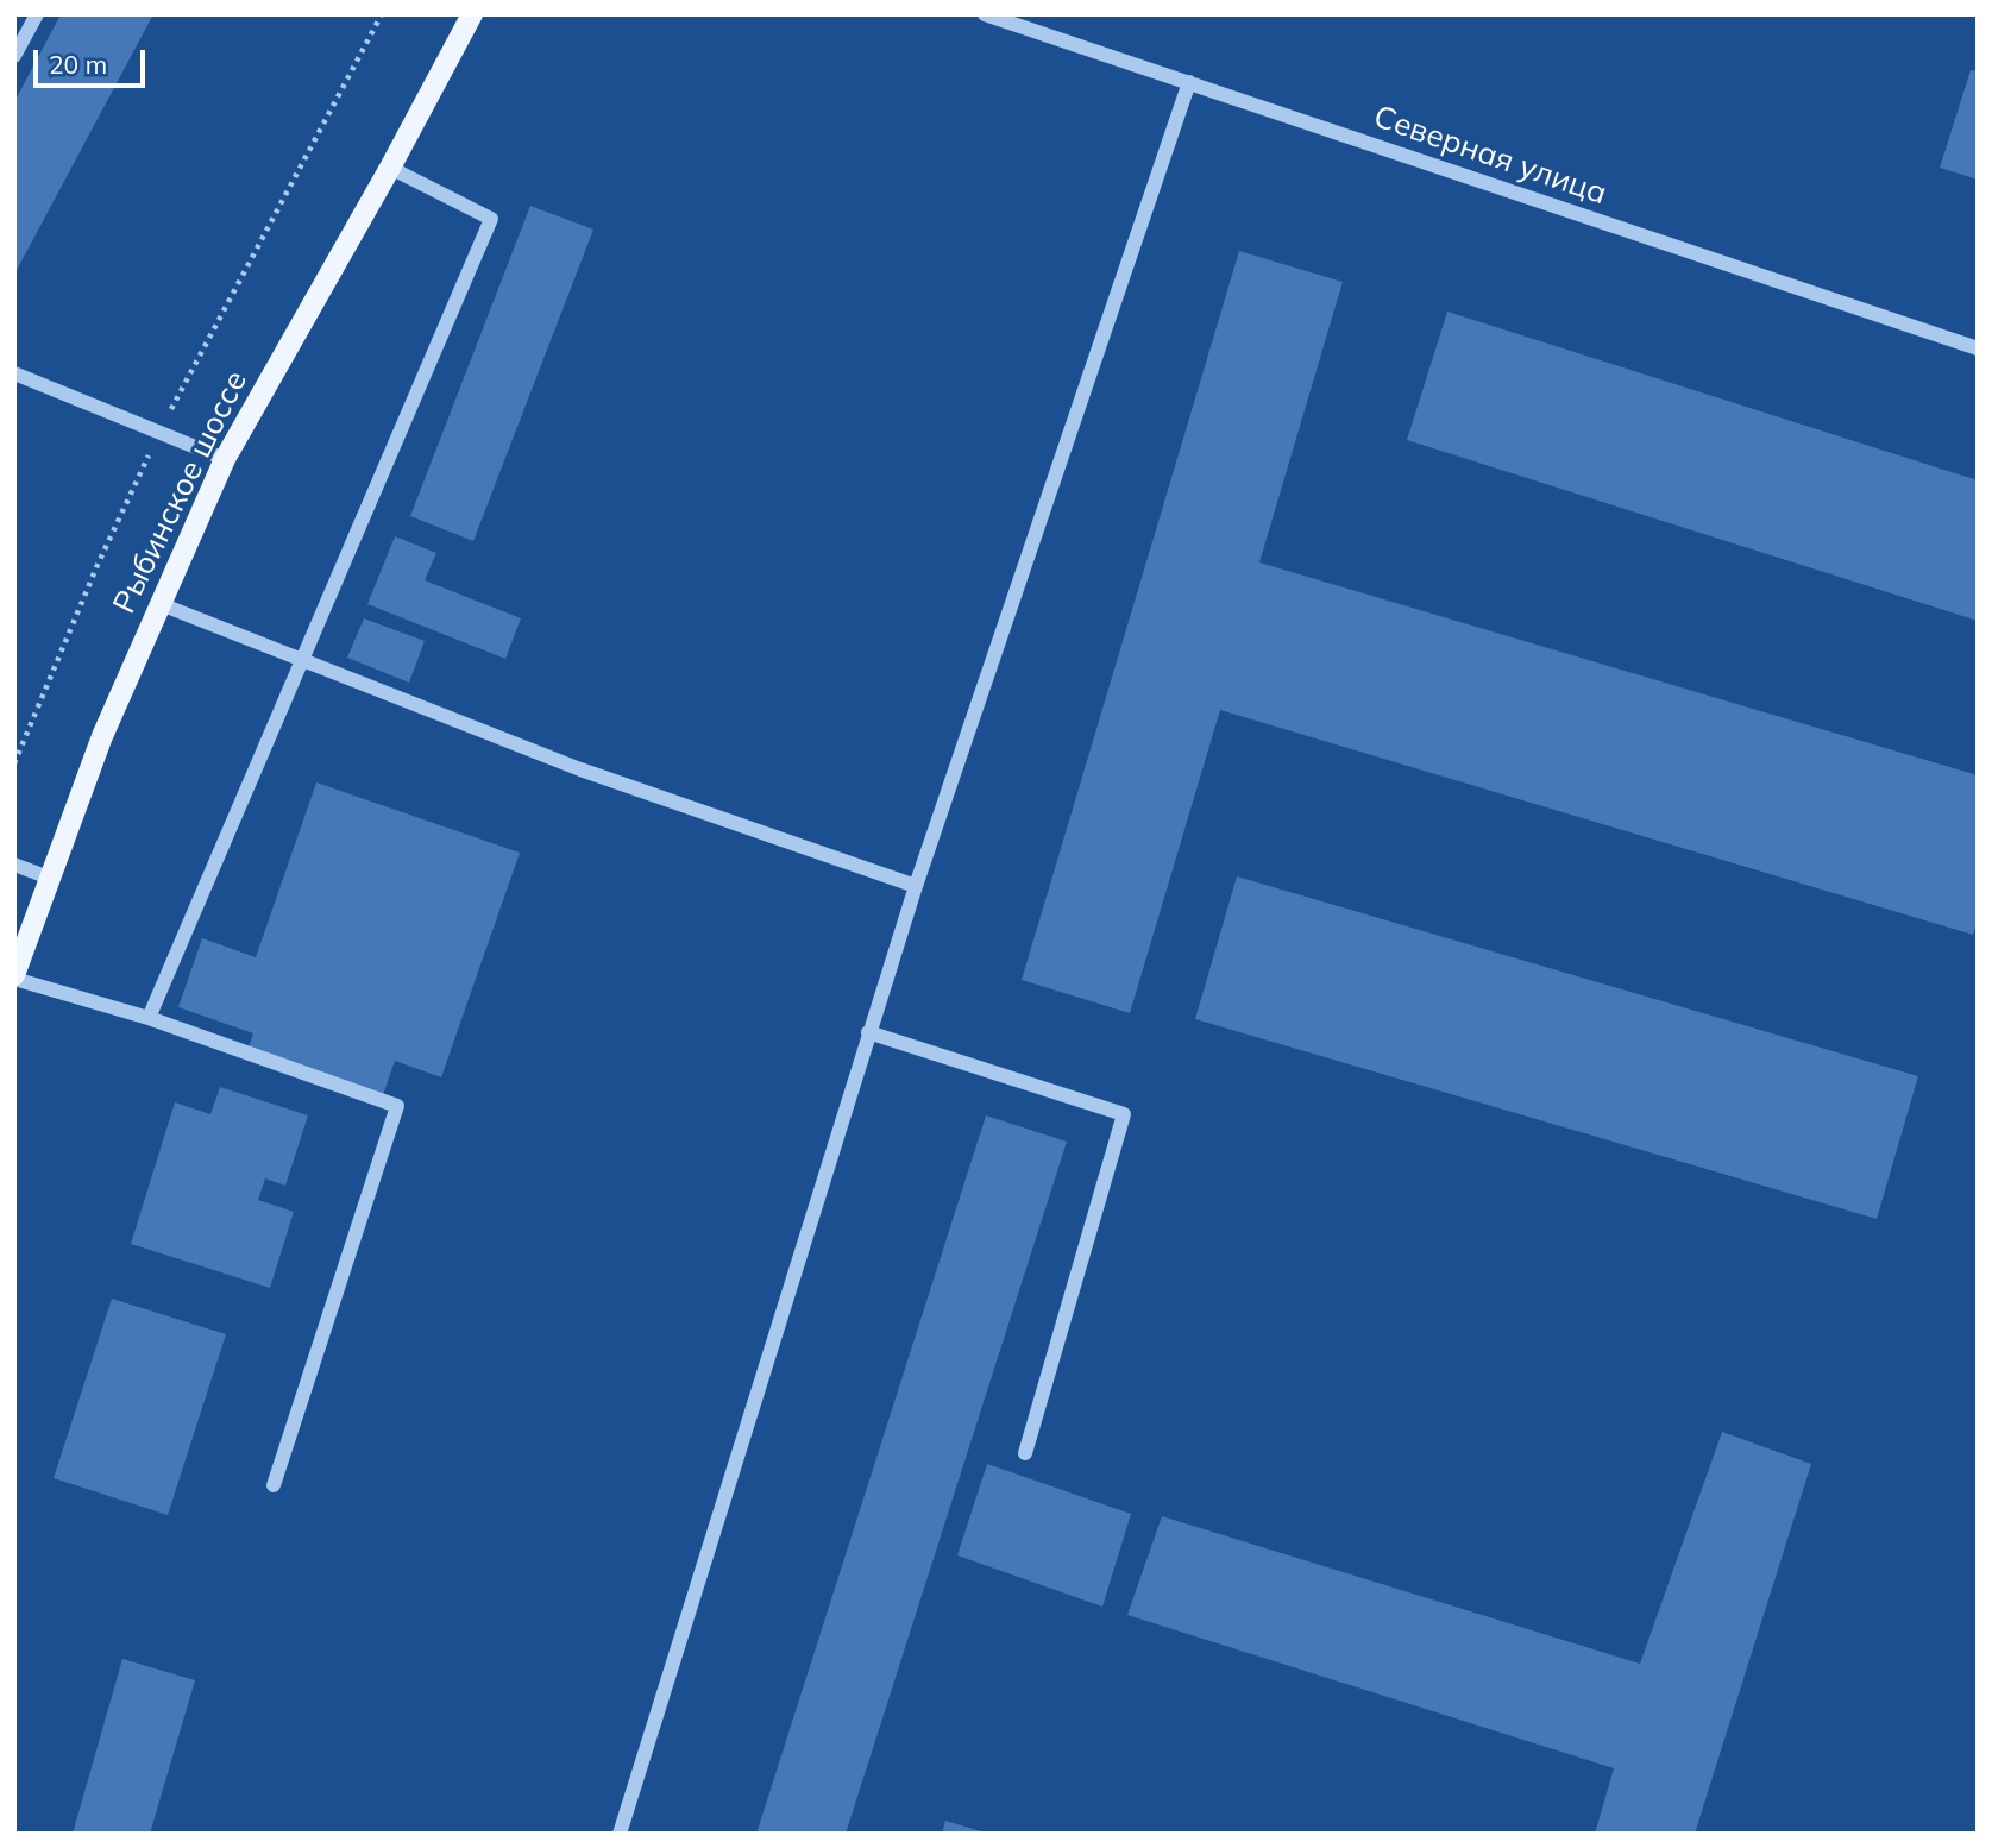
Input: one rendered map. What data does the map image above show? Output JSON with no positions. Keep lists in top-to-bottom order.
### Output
{
  "streets": {
    "main road": ["Рыбинское шоссе"],
    "street": ["Северная улица"]
  },
  "scale_bar": "20 m"
}
